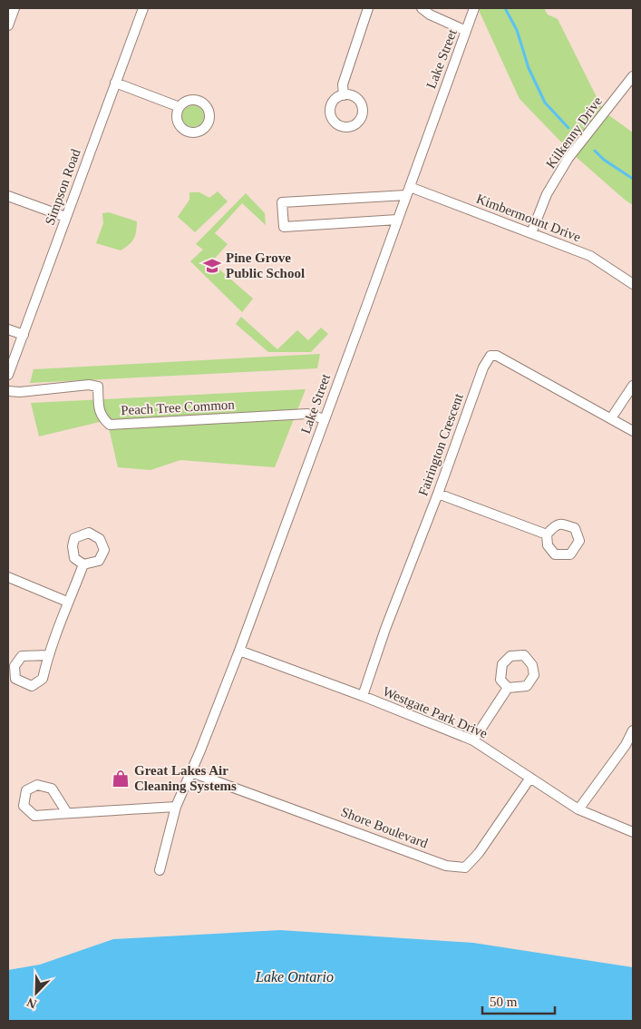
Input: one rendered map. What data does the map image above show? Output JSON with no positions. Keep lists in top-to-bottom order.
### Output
{
  "streets": {
    "street": [
      "Lake Street",
      "Kilkenny Drive",
      "Simpson Road",
      "Kimbermount Drive",
      "Peach Tree Common",
      "Fairington Crescent",
      "Westgate Park Drive",
      "Shore Boulevard"
    ]
  },
  "crossings": [
    ["Lake Street", "Kimbermount Drive"],
    ["Lake Street", "Peach Tree Common"],
    ["Lake Street", "Westgate Park Drive"],
    ["Lake Street", "Shore Boulevard"],
    ["Kilkenny Drive", "Kimbermount Drive"],
    ["Fairington Crescent", "Westgate Park Drive"],
    ["Westgate Park Drive", "Shore Boulevard"]
  ],
  "water": ["Lake Ontario"],
  "places": {
    "school or university": ["Pine Grove Public School"],
    "shop": ["Great Lakes Air Cleaning Systems"]
  },
  "scale_bar": "50 m",
  "north": "bottom left"
}
